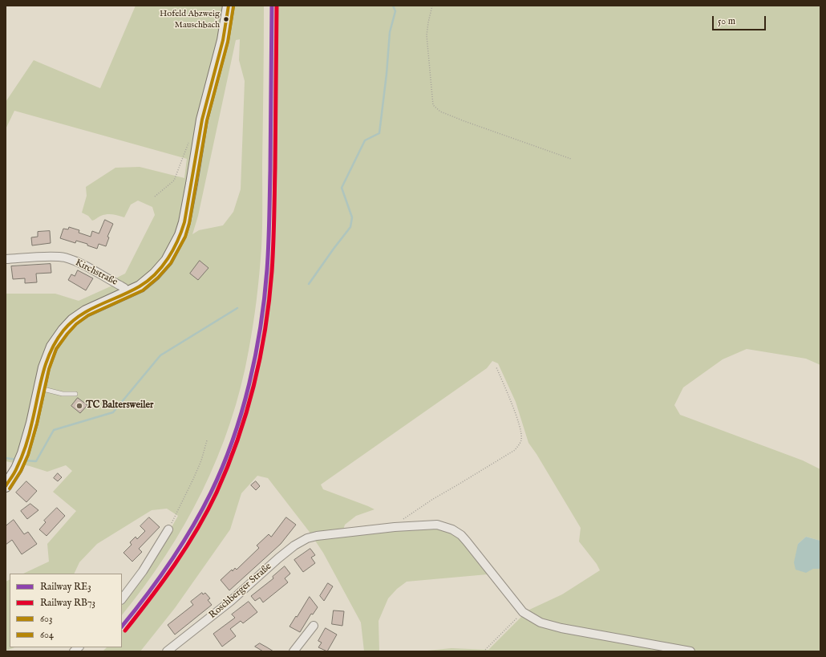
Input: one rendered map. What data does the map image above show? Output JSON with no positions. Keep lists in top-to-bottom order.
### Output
{
  "streets": {
    "street": ["Kirchstraße", "Roschberger Straße"]
  },
  "places": ["Hofeld Abzweig Mauschbach", "TC Baltersweiler"],
  "lines": [
    "rail line RE3",
    "rail line RB73",
    "transit line 603",
    "transit line 604"
  ],
  "legend": [
    "Railway RE3",
    "Railway RB73",
    "603",
    "604"
  ],
  "scale_bar": "50 m"
}
